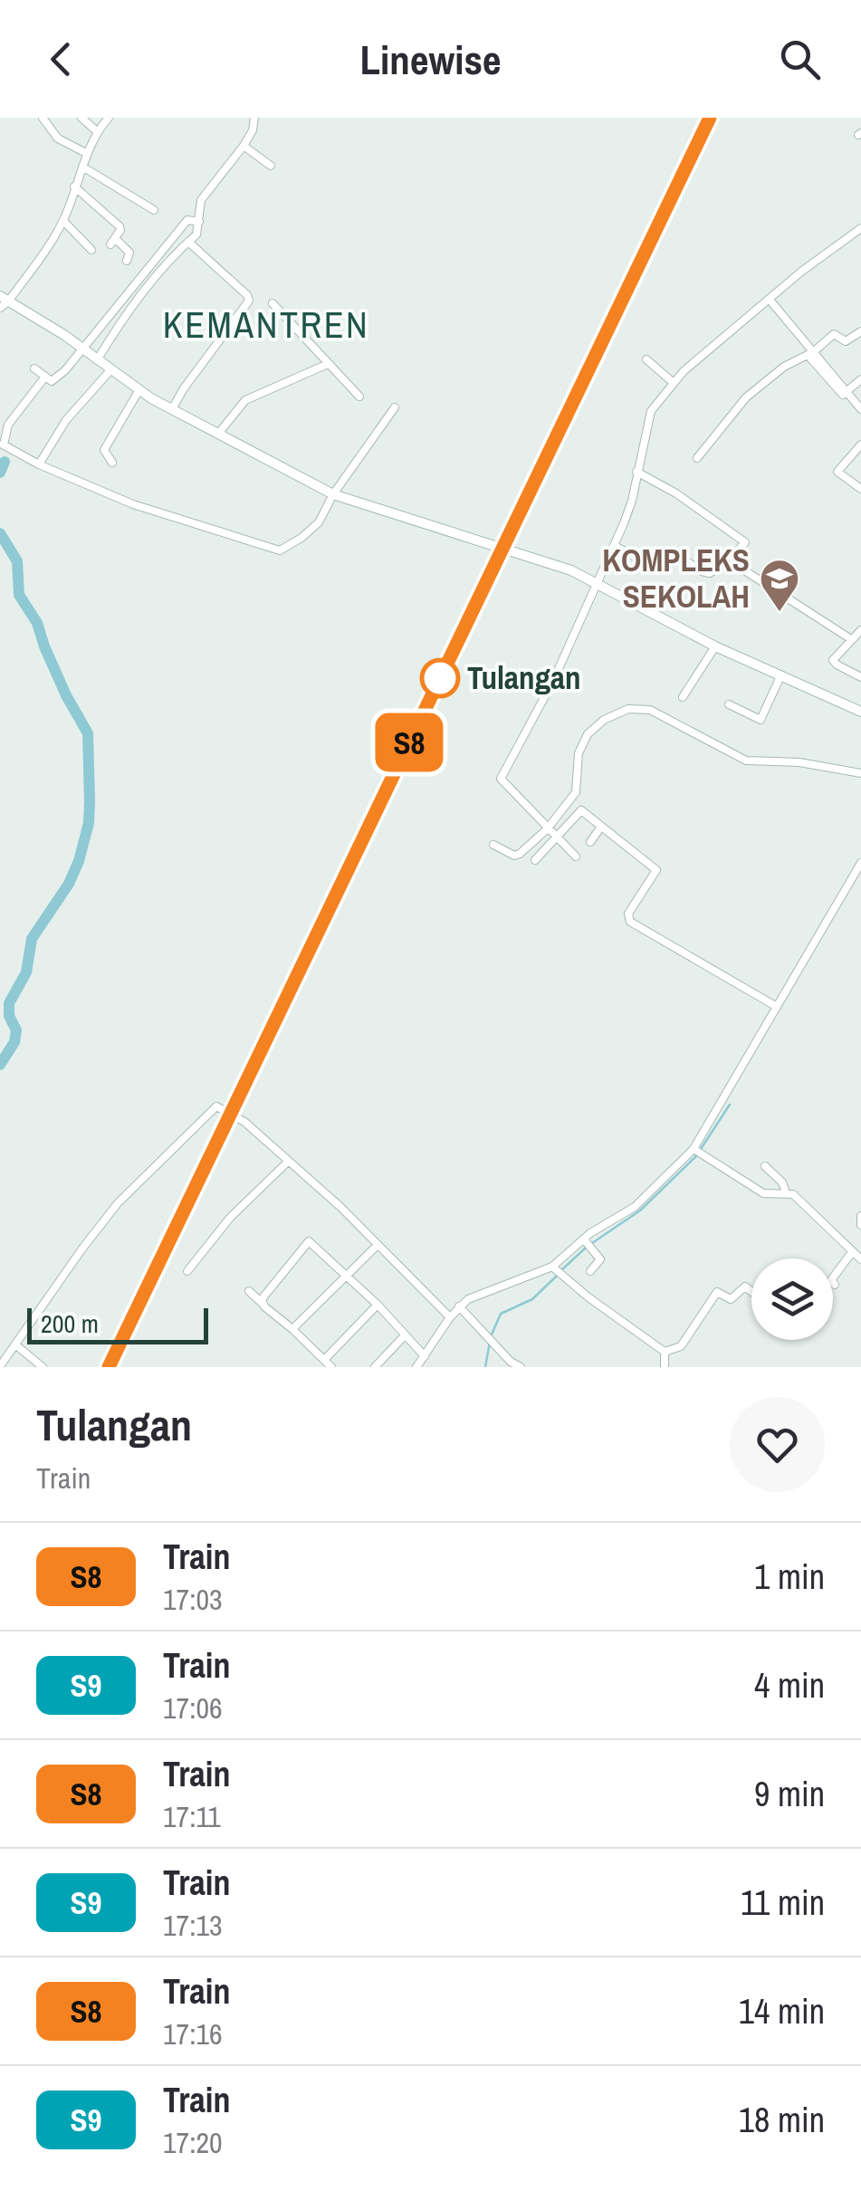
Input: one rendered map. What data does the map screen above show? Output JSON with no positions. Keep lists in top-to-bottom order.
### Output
{
  "districts": ["KEMANTREN"],
  "places": {
    "school or university": ["KOMPLEKS SEKOLAH"],
    "other": ["Tulangan"]
  },
  "scale_bar": "200 m",
  "page": {
    "header": "Linewise",
    "on_map": "S8",
    "scale": "200 m",
    "heading": ["Tulangan", "Train"],
    "list": [
      {
        "mark": "S8",
        "name": "Train",
        "note": "17:03",
        "value": "1 min"
      },
      {
        "mark": "S9",
        "name": "Train",
        "note": "17:06",
        "value": "4 min"
      },
      {
        "mark": "S8",
        "name": "Train",
        "note": "17:11",
        "value": "9 min"
      },
      {
        "mark": "S9",
        "name": "Train",
        "note": "17:13",
        "value": "11 min"
      },
      {
        "mark": "S8",
        "name": "Train",
        "note": "17:16",
        "value": "14 min"
      },
      {
        "mark": "S9",
        "name": "Train",
        "note": "17:20",
        "value": "18 min"
      }
    ]
  }
}
